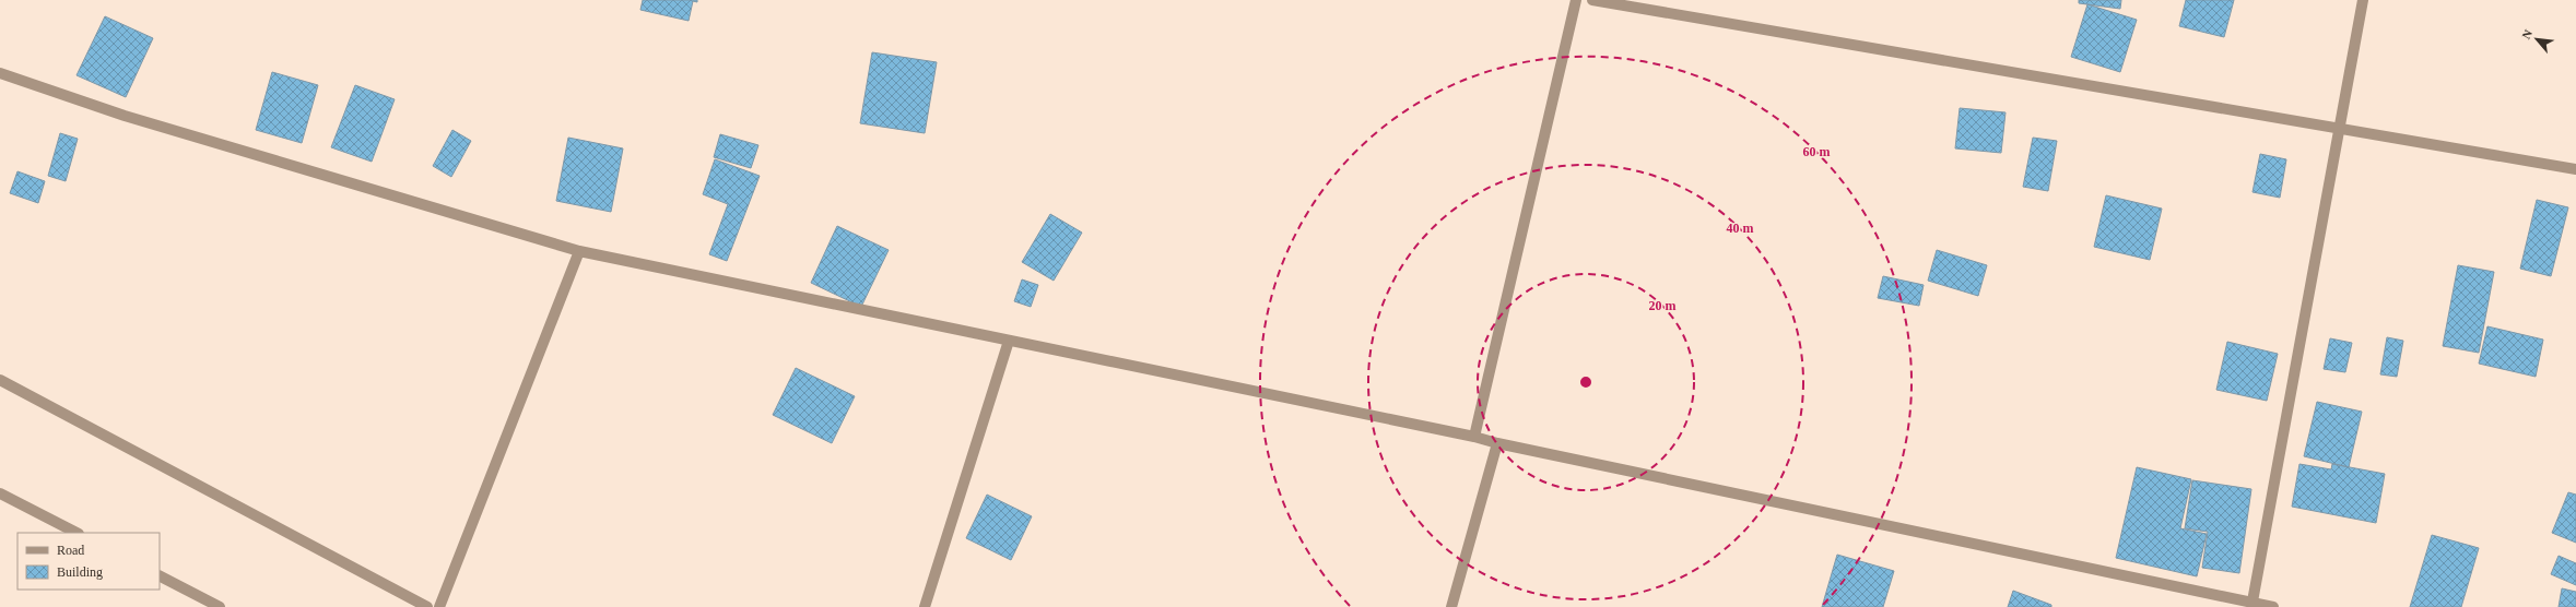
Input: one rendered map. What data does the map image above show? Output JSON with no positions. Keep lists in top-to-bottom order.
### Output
{
  "legend": ["Road", "Building"],
  "north": "top left",
  "rings": ["60 m", "40 m", "20 m"]
}
